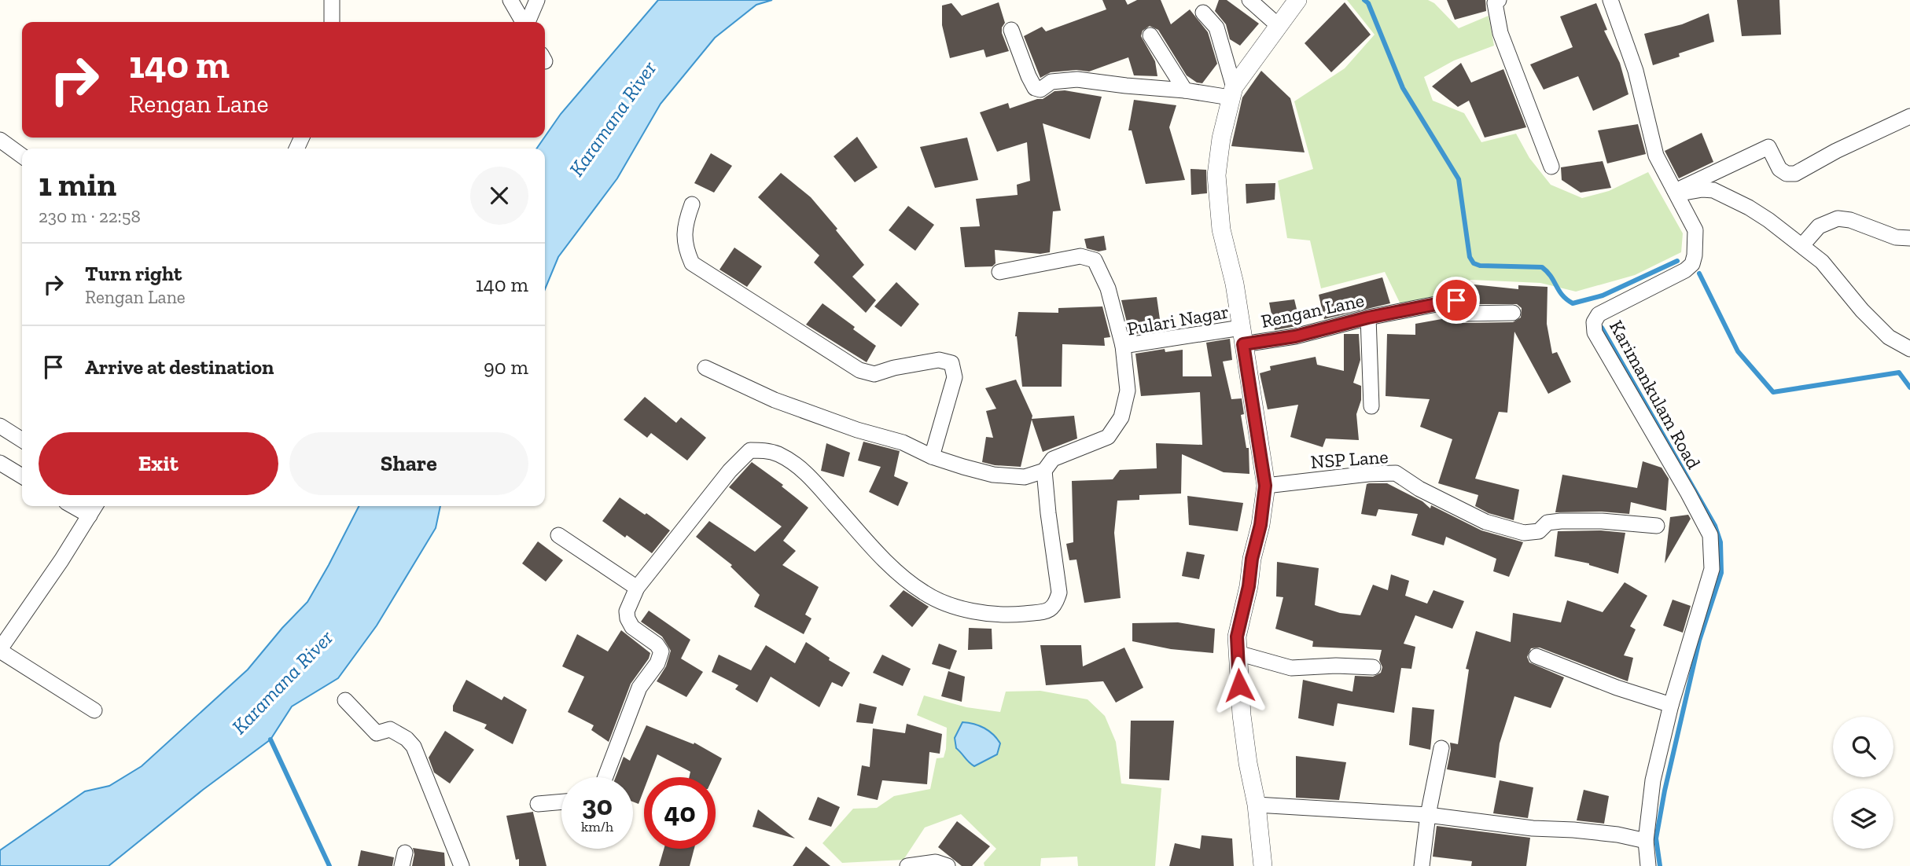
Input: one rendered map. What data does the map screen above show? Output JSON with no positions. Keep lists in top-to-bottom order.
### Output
{
  "streets": {
    "street": [
      "Rengan Lane",
      "Pulari Nagar",
      "Karimankulam Road",
      "NSP Lane"
    ]
  },
  "crossings": [
    ["Rengan Lane", "Pulari Nagar"]
  ],
  "water": ["Karamana River"],
  "page": {
    "turn": ["140 m", "Rengan Lane"],
    "heading": ["1 min", "230 m · 22:58"],
    "list": [
      {
        "name": "Turn right",
        "note": "Rengan Lane",
        "value": "140 m"
      },
      {
        "name": "Arrive at destination",
        "value": "90 m"
      }
    ],
    "buttons": ["Exit", "Share"],
    "speed": "30 km/h",
    "limit": "40"
  }
}
